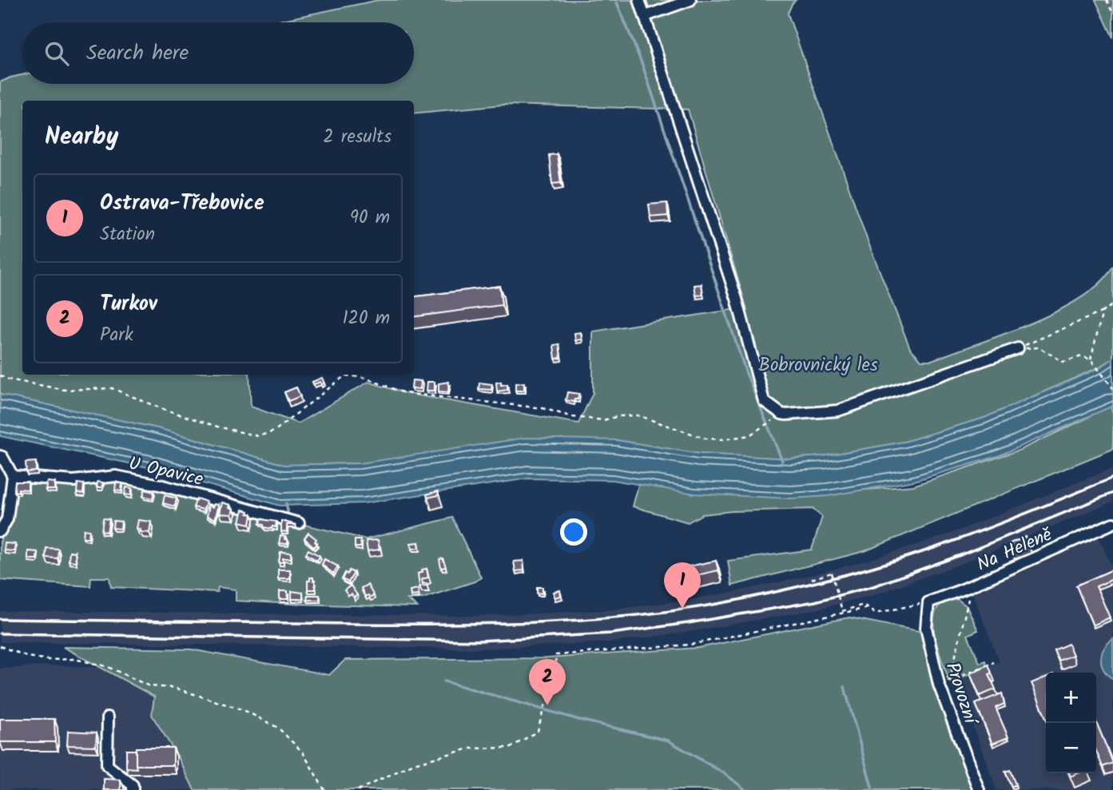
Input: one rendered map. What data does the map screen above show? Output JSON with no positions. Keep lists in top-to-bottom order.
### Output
{
  "streets": {
    "street": ["U Opavice", "Na Heleně", "Provozní"]
  },
  "crossings": [
    ["Na Heleně", "Provozní"]
  ],
  "parks": ["Bobrovnický les"],
  "page": {
    "search": "Search here",
    "heading": ["Nearby", "2 results"],
    "list": [
      {
        "mark": "1",
        "name": "Ostrava-Třebovice",
        "note": "Station",
        "value": "90 m"
      },
      {
        "mark": "2",
        "name": "Turkov",
        "note": "Park",
        "value": "120 m"
      }
    ],
    "pins": ["1", "2"],
    "map_buttons": ["+", "−"]
  }
}
